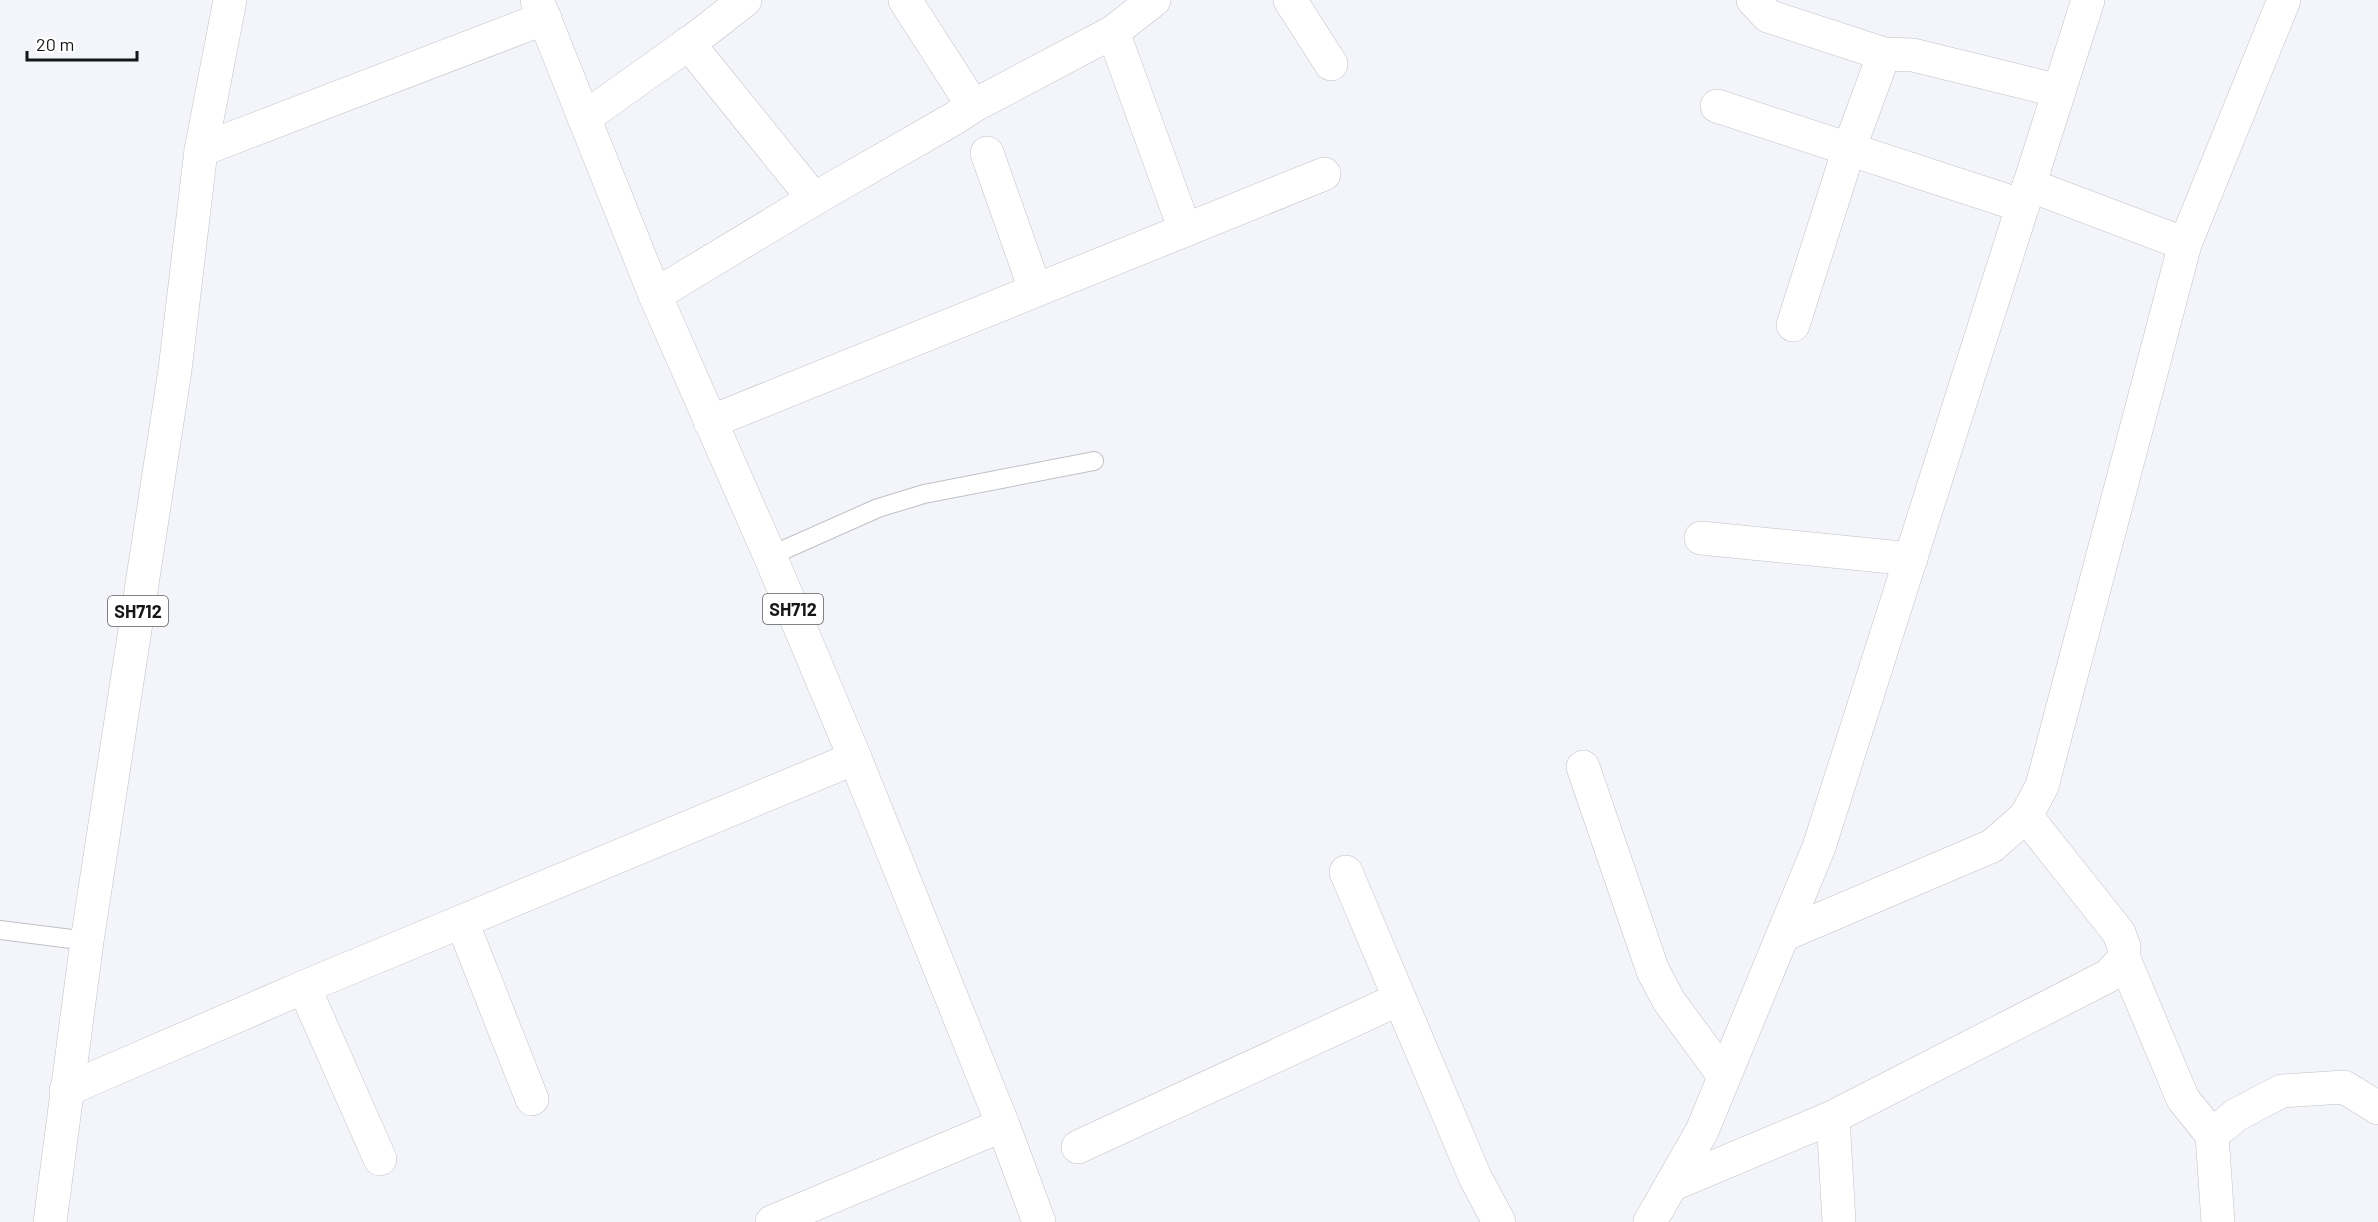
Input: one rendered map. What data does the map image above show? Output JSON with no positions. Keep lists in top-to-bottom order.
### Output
{
  "streets": {
    "street": ["SH712"]
  },
  "scale_bar": "20 m"
}
